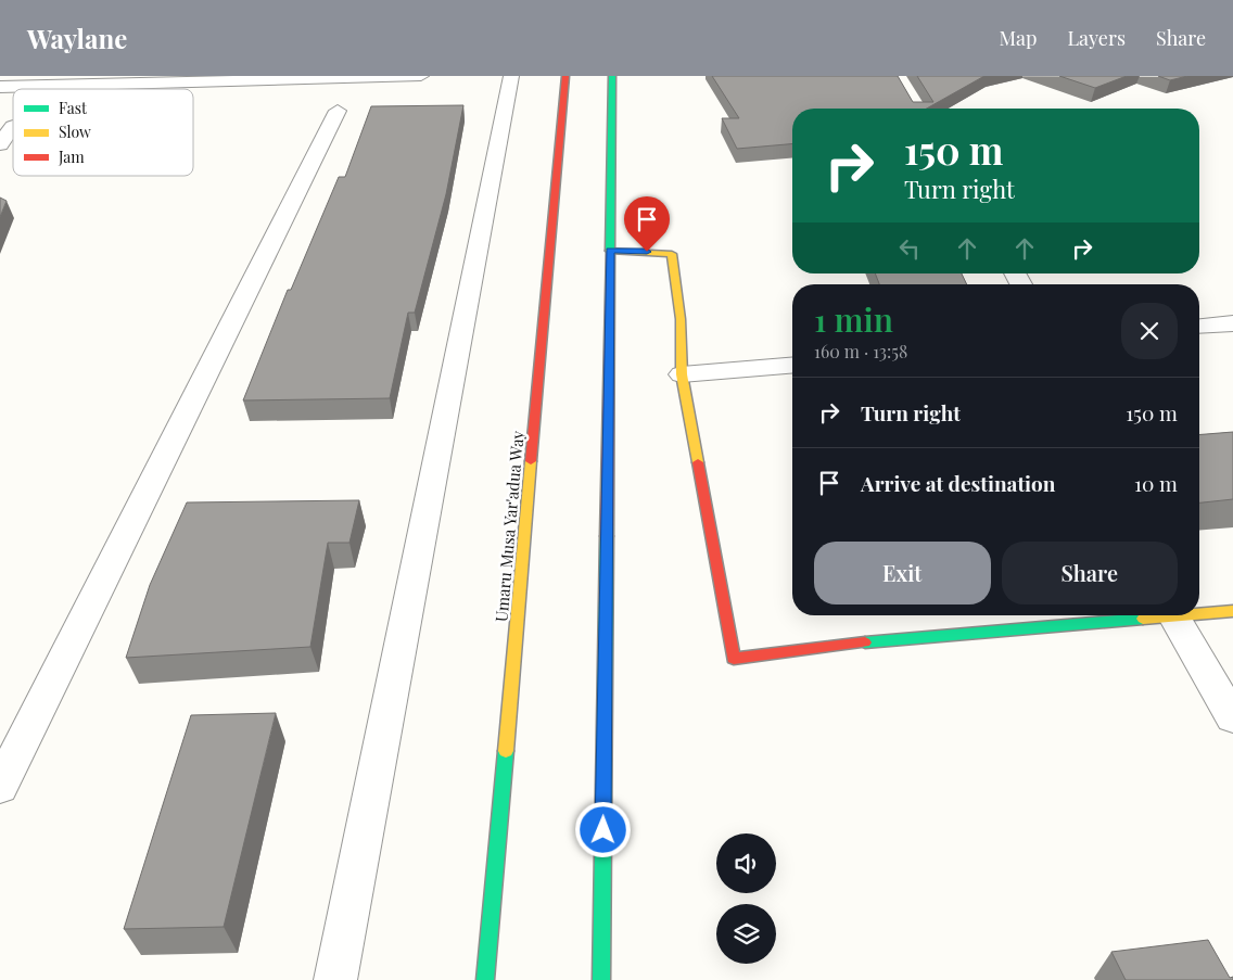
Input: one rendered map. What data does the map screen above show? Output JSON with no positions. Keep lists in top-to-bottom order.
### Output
{
  "streets": {
    "main road": ["Umaru Musa Yar'adua Way"]
  },
  "legend": ["Fast", "Slow", "Jam"],
  "page": {
    "header": "Waylane",
    "nav": ["Map", "Layers", "Share"],
    "turn": ["150 m", "Turn right"],
    "heading": ["1 min", "160 m · 13:58"],
    "list": [
      {
        "name": "Turn right",
        "value": "150 m"
      },
      {
        "name": "Arrive at destination",
        "value": "10 m"
      }
    ],
    "buttons": ["Exit", "Share"]
  }
}
